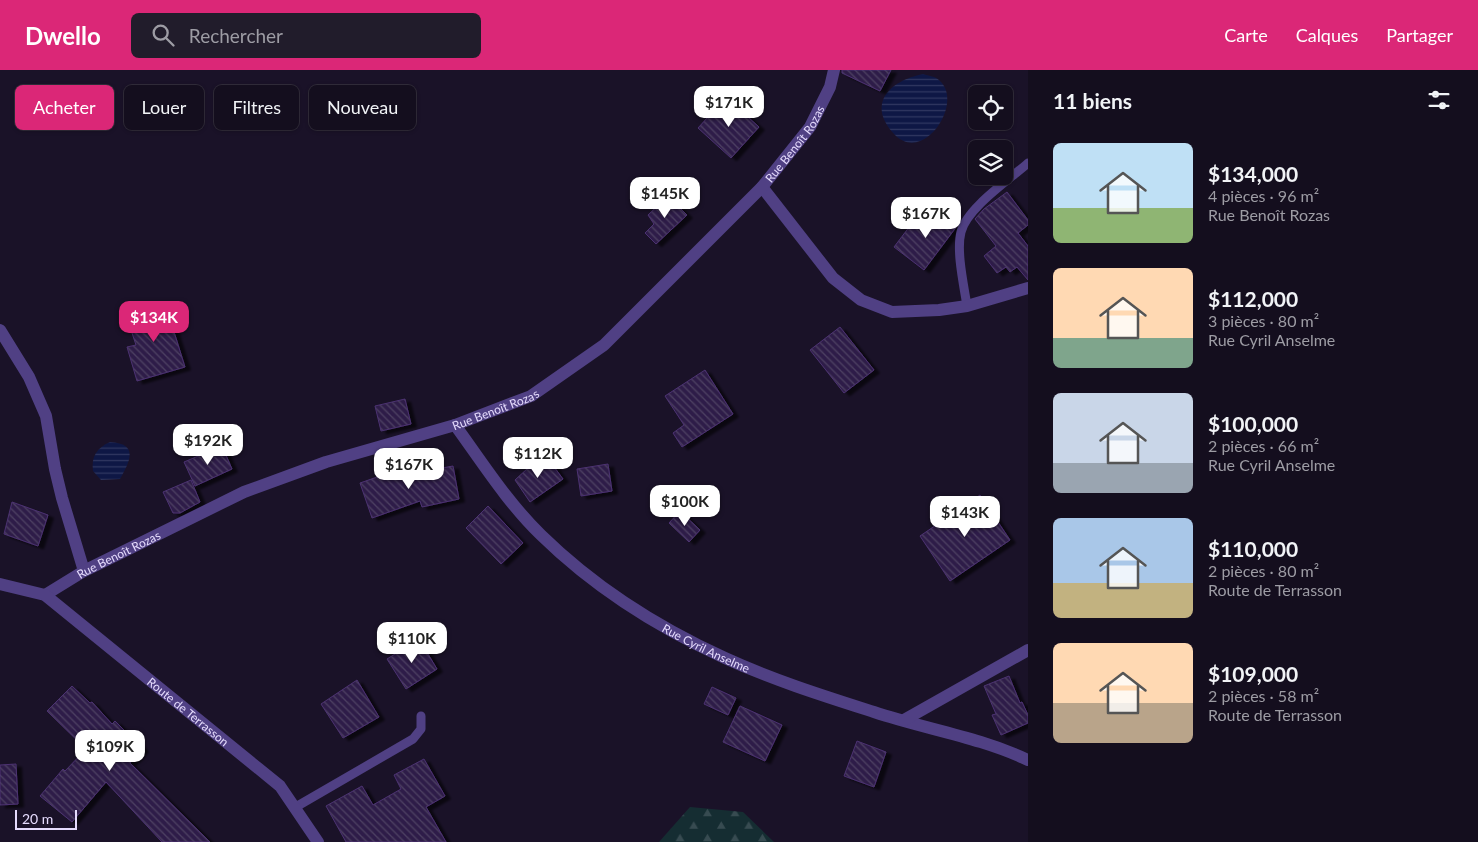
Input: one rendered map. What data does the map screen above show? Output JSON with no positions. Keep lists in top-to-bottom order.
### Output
{
  "streets": {
    "street": ["Rue Benoît Rozas", "Rue Cyril Anselme", "Route de Terrasson"]
  },
  "crossings": [
    ["Rue Benoît Rozas", "Rue Cyril Anselme"],
    ["Rue Benoît Rozas", "Route de Terrasson"]
  ],
  "scale_bar": "20 m",
  "page": {
    "header": "Dwello",
    "search": "Rechercher",
    "nav": ["Carte", "Calques", "Partager"],
    "heading": "11 biens",
    "chip": [
      "Acheter",
      "Louer",
      "Filtres",
      "Nouveau"
    ],
    "price": [
      "$171K",
      "$145K",
      "$167K",
      "$134K",
      "$192K",
      "$112K",
      "$167K",
      "$100K",
      "$143K",
      "$110K",
      "$109K"
    ],
    "list": [
      {
        "name": "$134,000",
        "note": "4 pièces · 96 m² · Rue Benoît Rozas"
      },
      {
        "name": "$112,000",
        "note": "3 pièces · 80 m² · Rue Cyril Anselme"
      },
      {
        "name": "$100,000",
        "note": "2 pièces · 66 m² · Rue Cyril Anselme"
      },
      {
        "name": "$110,000",
        "note": "2 pièces · 80 m² · Route de Terrasson"
      },
      {
        "name": "$109,000",
        "note": "2 pièces · 58 m² · Route de Terrasson"
      }
    ],
    "scale": "20 m"
  }
}
